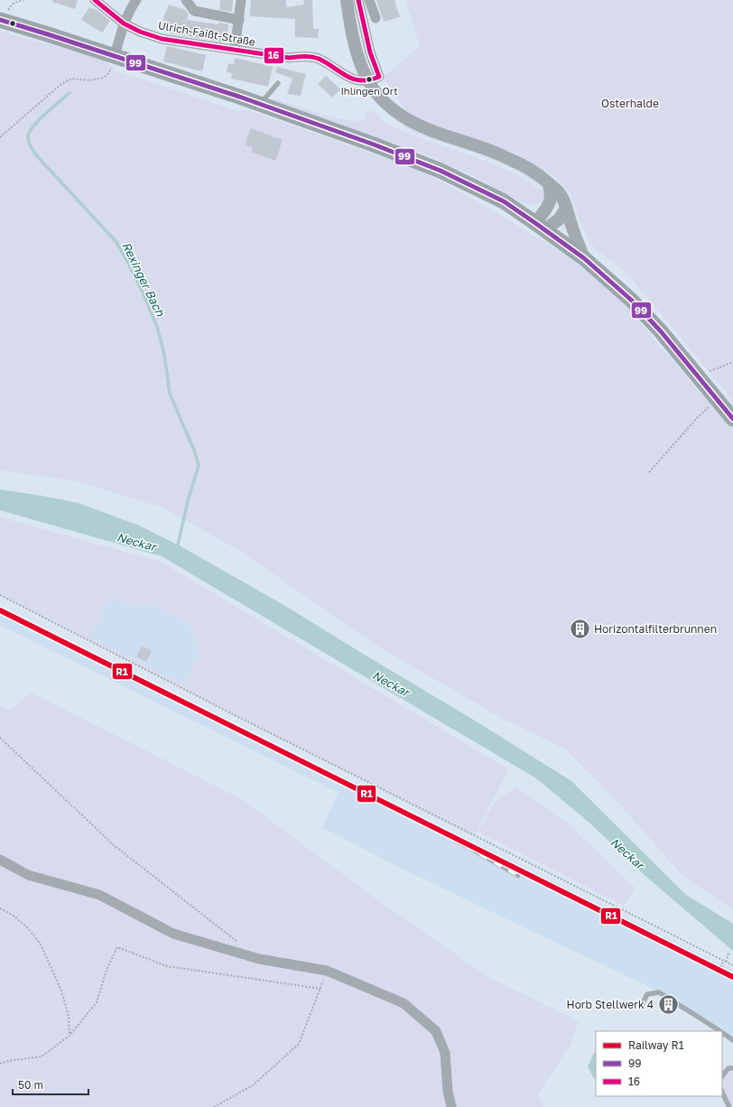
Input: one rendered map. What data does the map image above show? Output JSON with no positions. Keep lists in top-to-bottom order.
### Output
{
  "streets": {
    "street": ["Ulrich-Faißt-Straße"]
  },
  "water": ["Rexinger Bach", "Neckar"],
  "parks": ["Osterhalde"],
  "places": {
    "other": ["Ihlingen Ort"],
    "building": ["Horizontalfilterbrunnen", "Horb Stellwerk 4"]
  },
  "lines": ["transit line 16", "transit line 99", "rail line R1"],
  "legend": ["Railway R1", "99", "16"],
  "scale_bar": "50 m"
}
